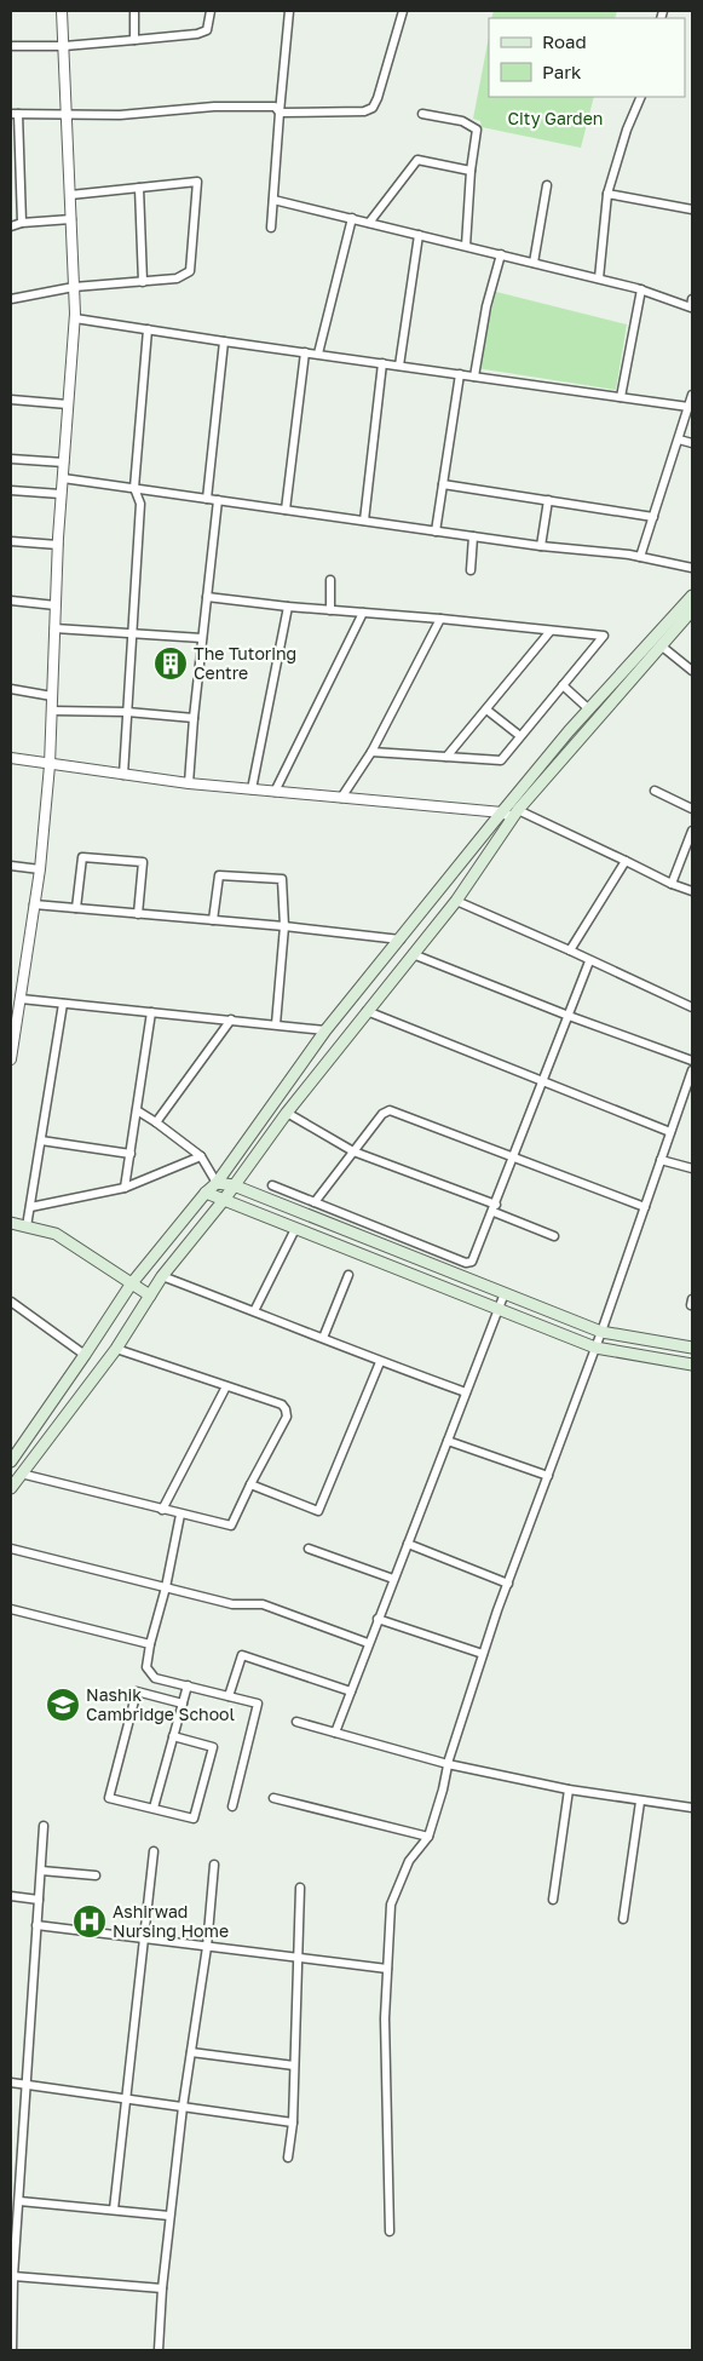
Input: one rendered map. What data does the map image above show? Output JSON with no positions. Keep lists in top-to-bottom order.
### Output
{
  "parks": ["City Garden"],
  "places": {
    "building": ["The Tutoring Centre"],
    "school or university": ["Nashik Cambridge School"],
    "hospital": ["Ashirwad Nursing Home"]
  },
  "legend": ["Road", "Park"]
}
